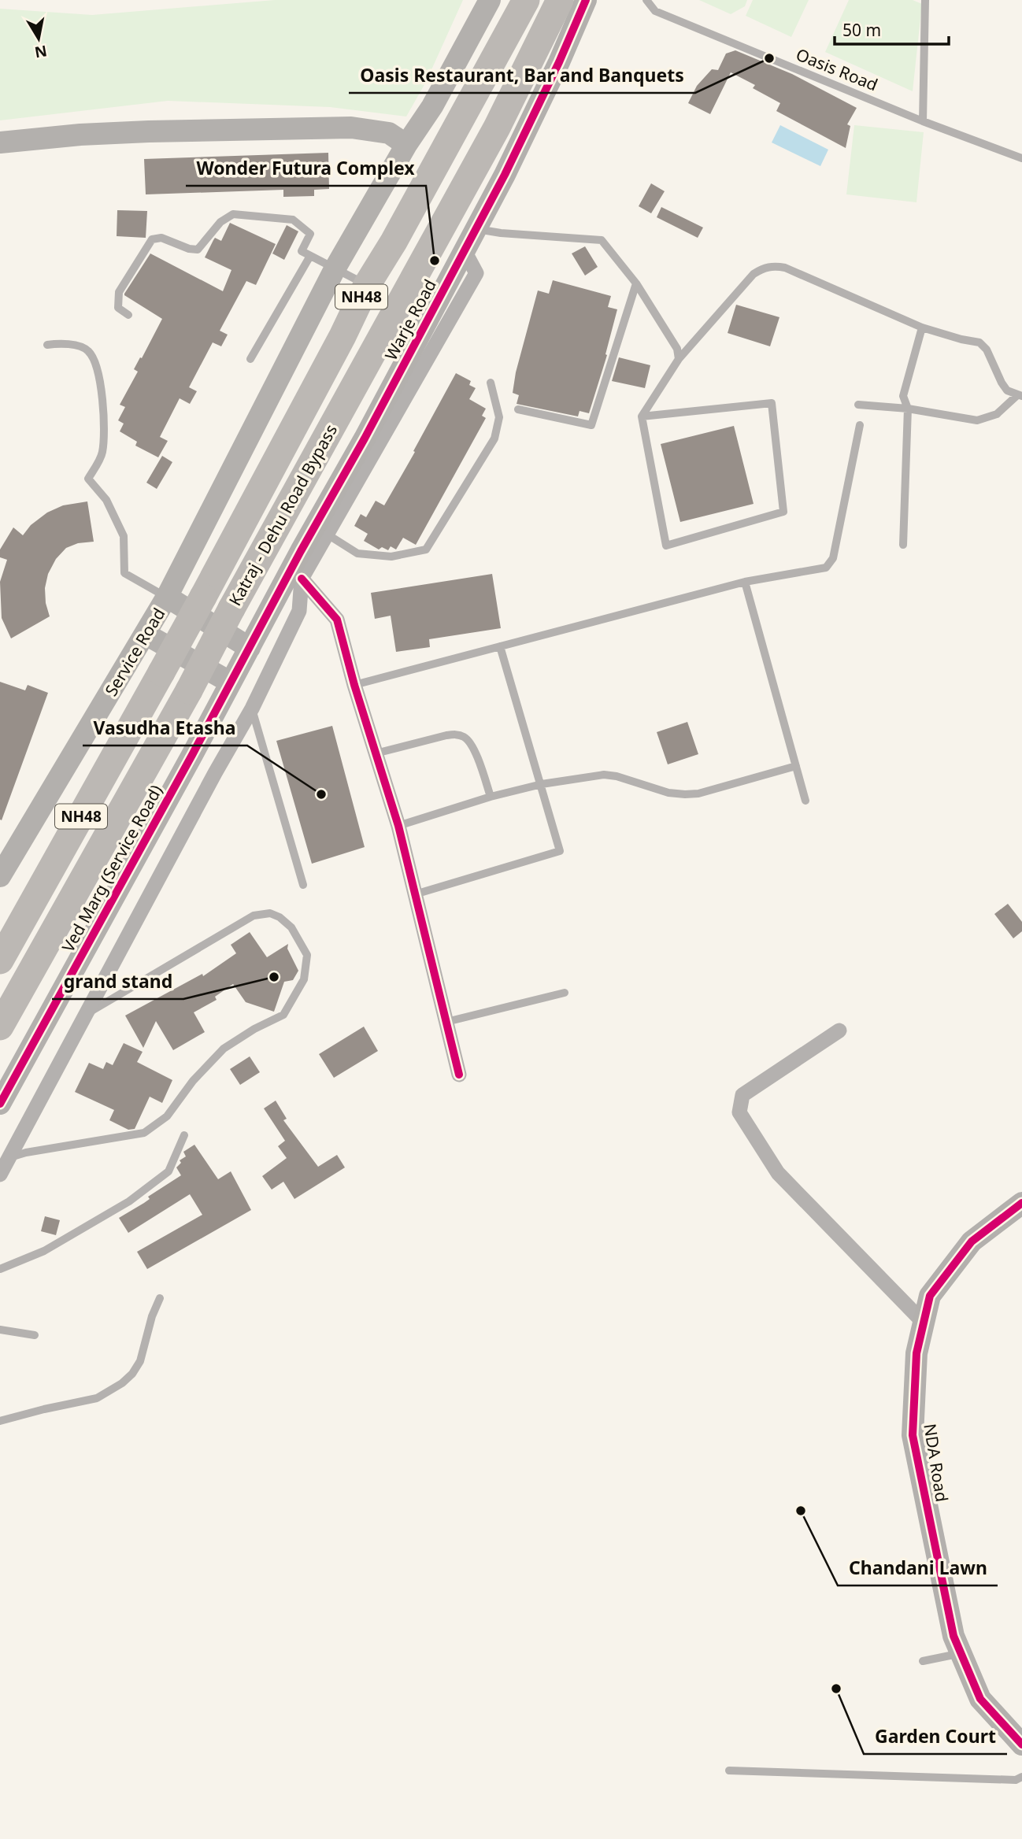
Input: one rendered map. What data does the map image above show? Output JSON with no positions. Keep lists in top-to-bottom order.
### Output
{
  "streets": {
    "highway": ["NH48", "Katraj - Dehu Road Bypass"],
    "street": [
      "Warje Road",
      "Service Road",
      "Ved Marg (Service Road)",
      "NDA Road"
    ],
    "lane": ["Oasis Road"]
  },
  "crossings": [
    ["Warje Road", "Ved Marg (Service Road)"]
  ],
  "places": [
    "Oasis Restaurant, Bar and Banquets",
    "Wonder Futura Complex",
    "Vasudha Etasha",
    "grand stand",
    "Chandani Lawn",
    "Garden Court"
  ],
  "scale_bar": "50 m",
  "north": "bottom"
}
